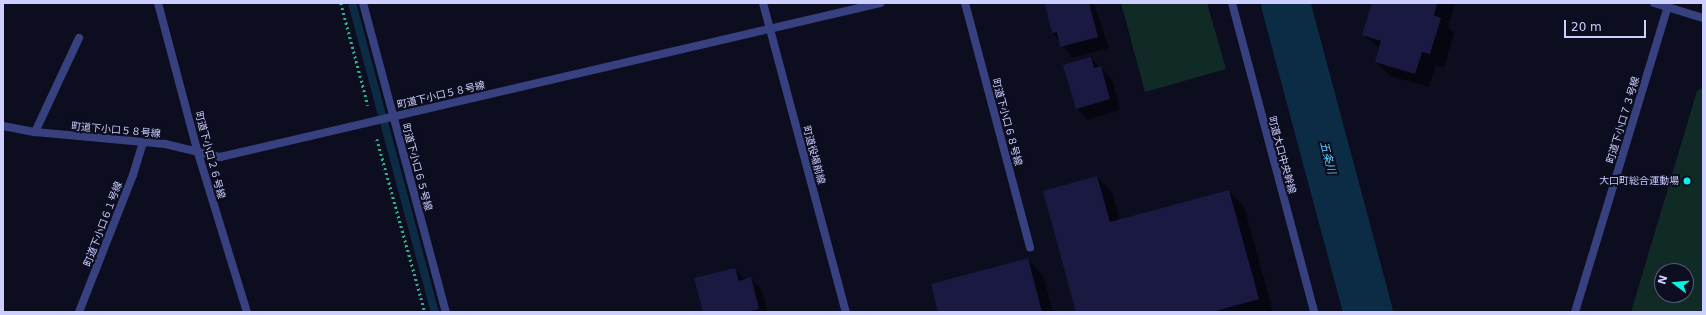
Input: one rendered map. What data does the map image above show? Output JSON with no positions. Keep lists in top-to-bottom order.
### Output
{
  "streets": {
    "street": [
      "町道下小口５８号線",
      "町道下小口７３号線",
      "町道下小口６８号線",
      "町道下小口２６号線",
      "町道役場前線",
      "町道大口中央幹線",
      "町道下小口６５号線",
      "町道下小口６１号線"
    ]
  },
  "crossings": [
    ["町道下小口５８号線", "町道下小口２６号線"],
    ["町道下小口５８号線", "町道役場前線"],
    ["町道下小口５８号線", "町道下小口６５号線"],
    ["町道下小口５８号線", "町道下小口６１号線"]
  ],
  "water": ["五条川"],
  "places": ["大口町総合運動場"],
  "scale_bar": "20 m",
  "north": "left"
}
